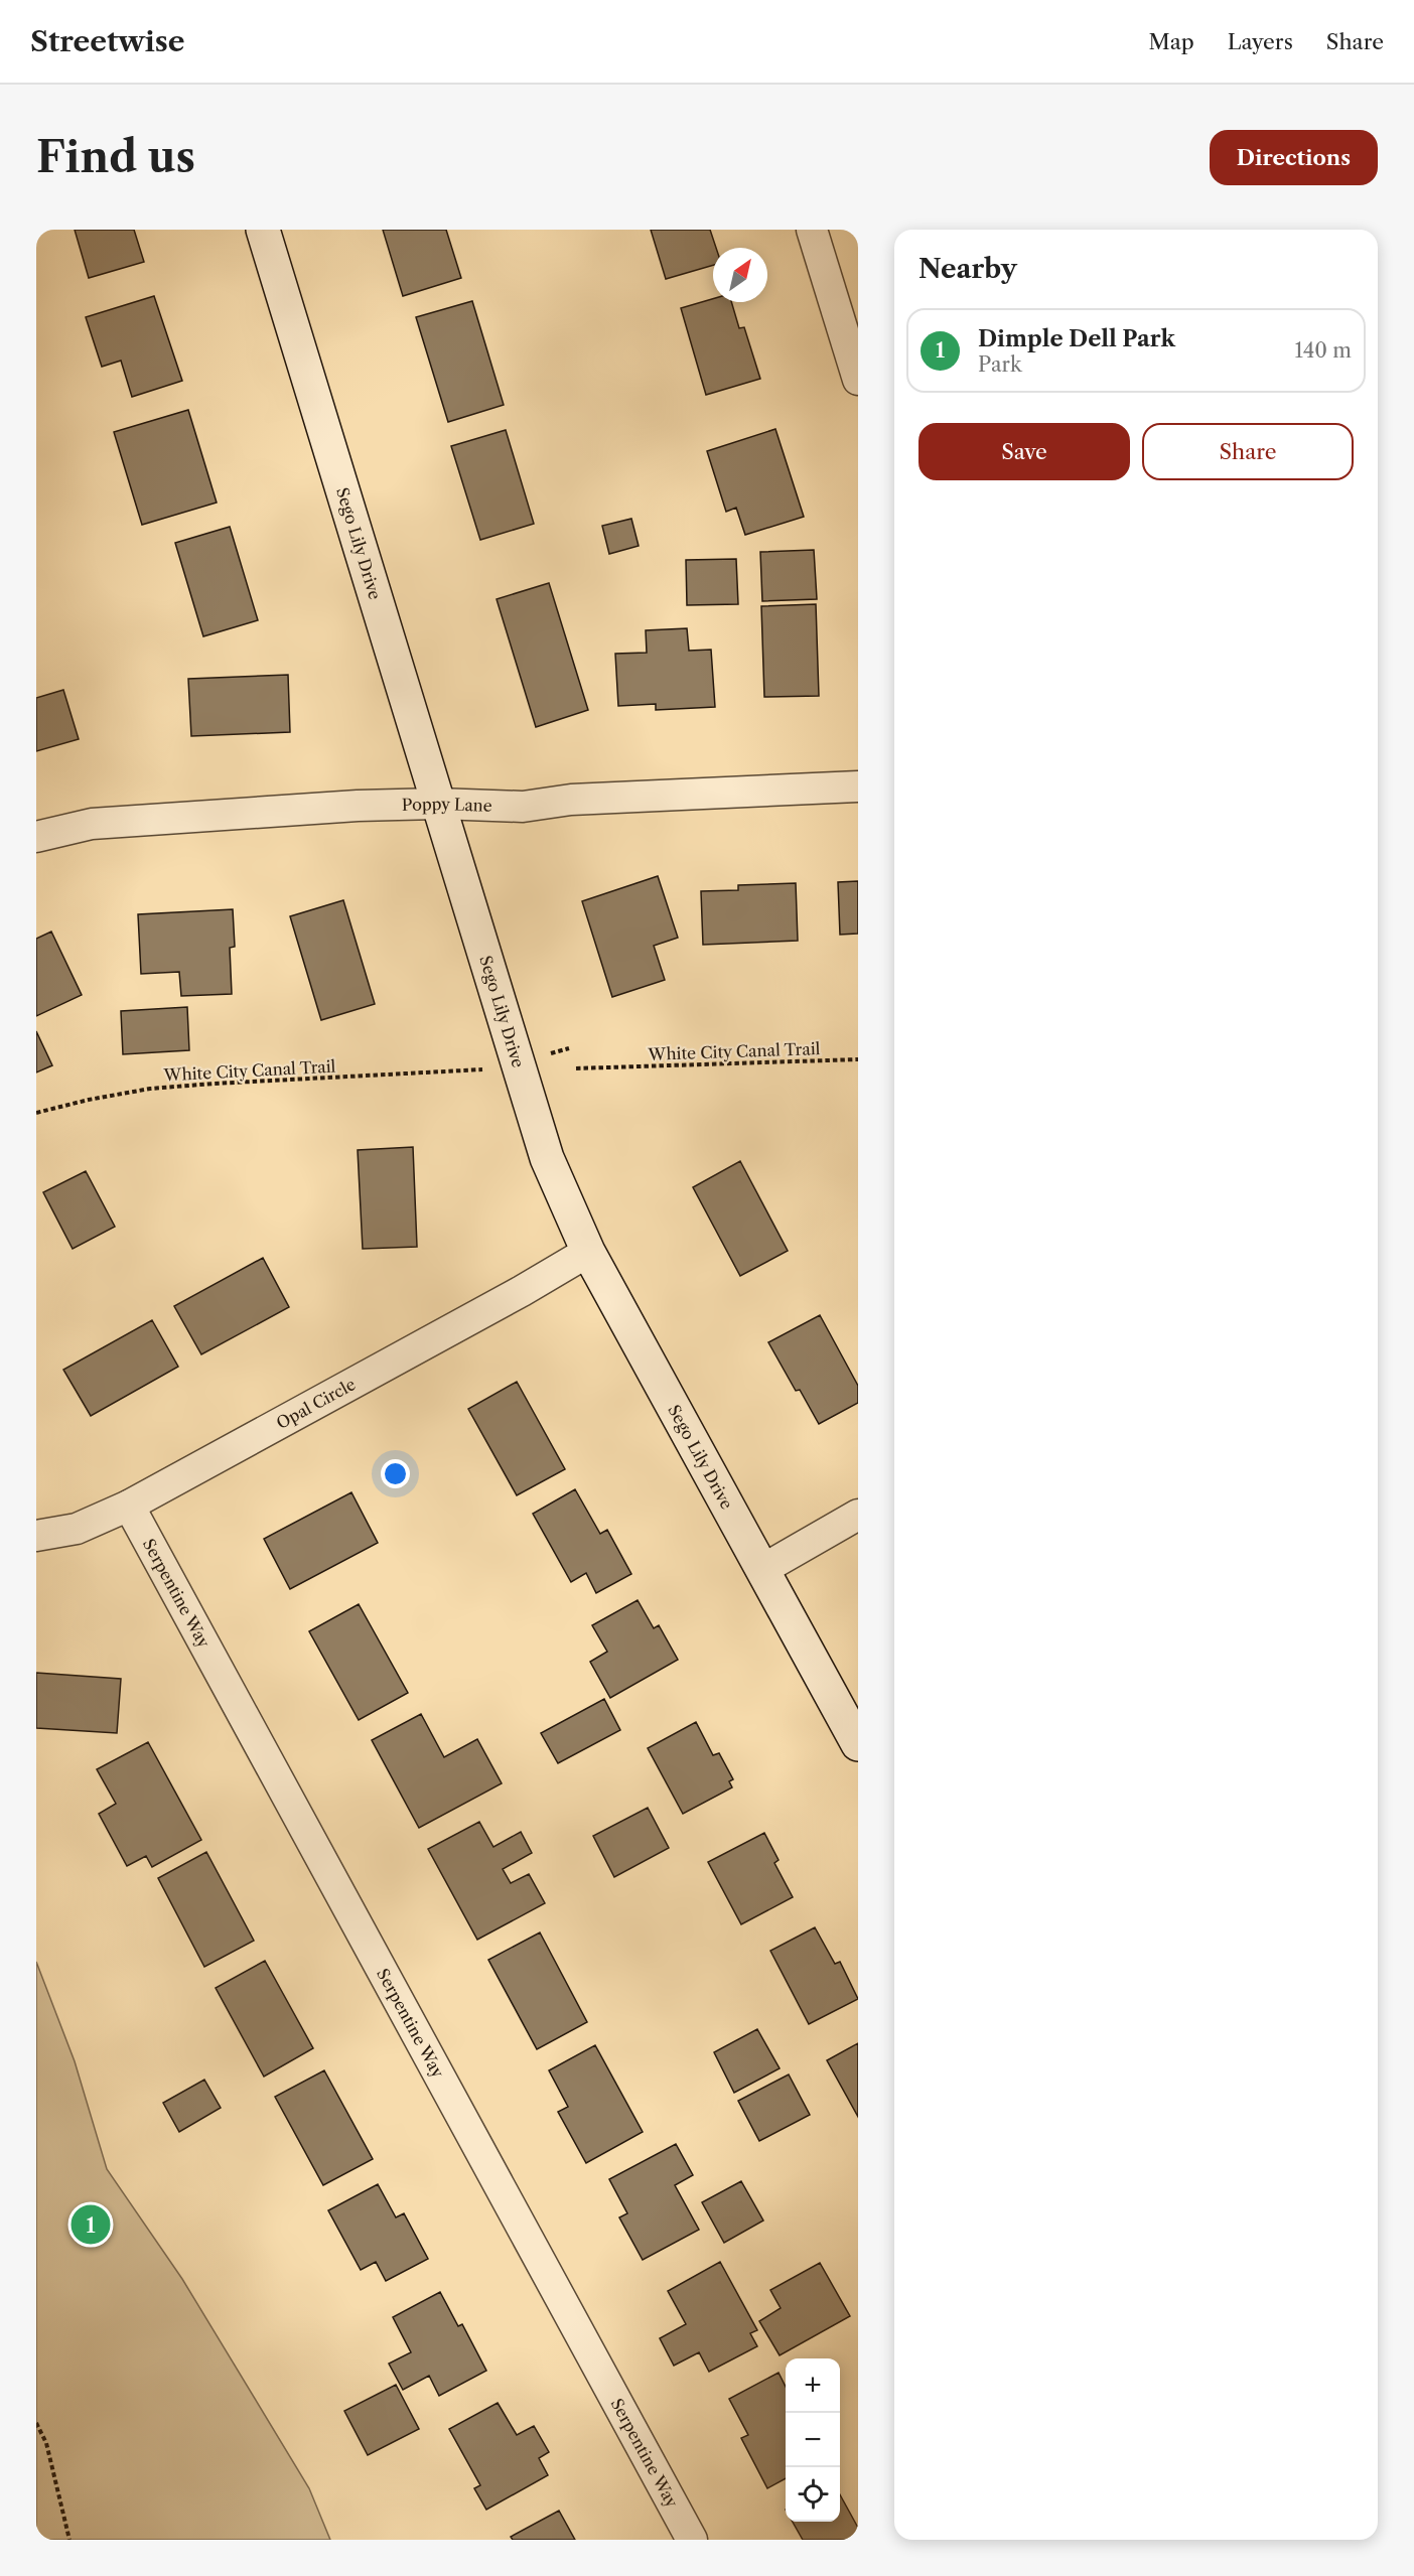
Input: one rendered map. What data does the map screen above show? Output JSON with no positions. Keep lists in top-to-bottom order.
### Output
{
  "streets": {
    "main road": ["Sego Lily Drive"],
    "street": ["Poppy Lane", "Opal Circle", "Serpentine Way"],
    "path": ["White City Canal Trail"]
  },
  "crossings": [
    ["Sego Lily Drive", "Poppy Lane"],
    ["Sego Lily Drive", "Opal Circle"],
    ["Opal Circle", "Serpentine Way"]
  ],
  "north": "top right",
  "page": {
    "header": "Streetwise",
    "nav": ["Map", "Layers", "Share"],
    "buttons": [
      "Directions",
      ["Save", "Share"]
    ],
    "title": "Find us",
    "heading": "Nearby",
    "list": [
      {
        "mark": "1",
        "name": "Dimple Dell Park",
        "note": "Park",
        "value": "140 m"
      }
    ],
    "pins": "1",
    "map_buttons": ["+", "−"]
  }
}
